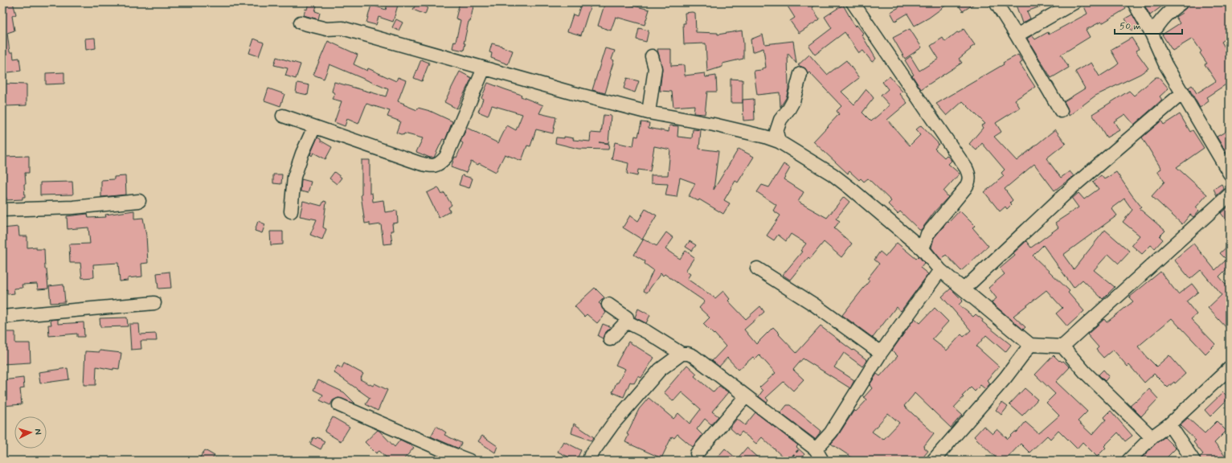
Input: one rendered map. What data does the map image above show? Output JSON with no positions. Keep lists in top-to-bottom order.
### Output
{
  "scale_bar": "50 m",
  "north": "right"
}
